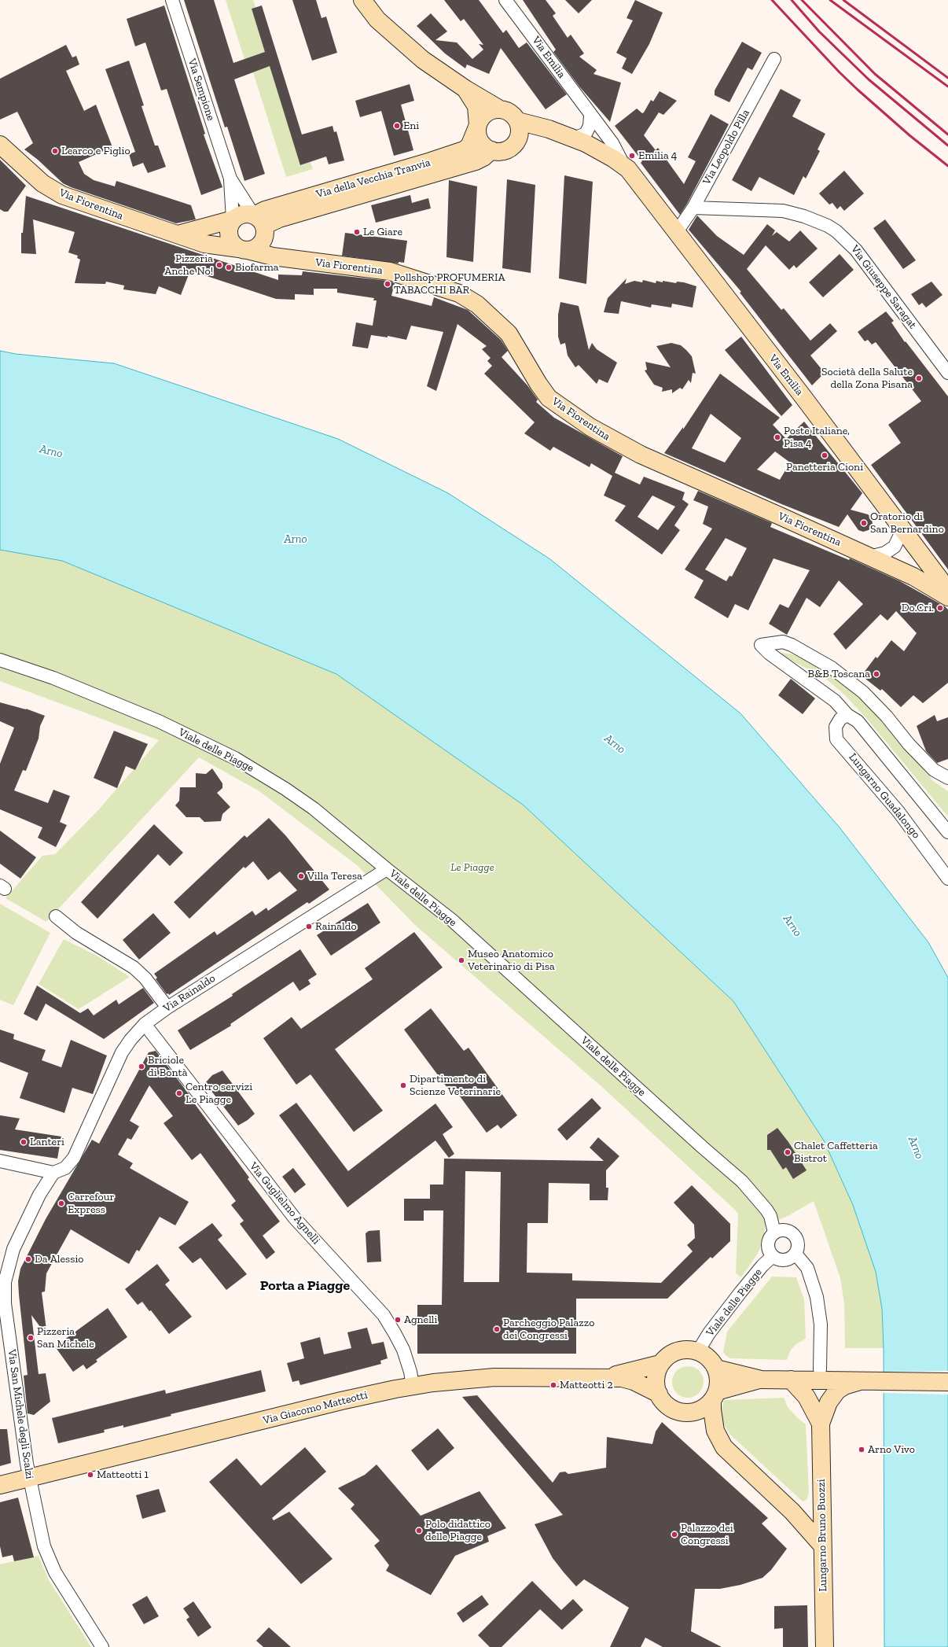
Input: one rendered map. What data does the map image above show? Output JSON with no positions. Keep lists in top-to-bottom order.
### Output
{
  "streets": {
    "main road": [
      "Via Emilia",
      "Via della Vecchia Tranvia",
      "Via Fiorentina",
      "Via Giacomo Matteotti",
      "Lungarno Bruno Buozzi"
    ],
    "street": [
      "Via Sempione",
      "Via Leopoldo Pilla",
      "Via Giuseppe Saragat",
      "Viale delle Piagge",
      "Lungarno Guadalongo",
      "Via Rainaldo",
      "Via Guglielmo Agnelli",
      "Via San Michele degli Scalzi"
    ]
  },
  "crossings": [
    ["Via Emilia", "Via Leopoldo Pilla"],
    ["Via Emilia", "Via della Vecchia Tranvia"],
    ["Via Emilia", "Via Fiorentina"],
    ["Via Sempione", "Via della Vecchia Tranvia"],
    ["Via Sempione", "Via Fiorentina"],
    ["Via Leopoldo Pilla", "Via Giuseppe Saragat"],
    ["Via della Vecchia Tranvia", "Via Fiorentina"],
    ["Viale delle Piagge", "Via Rainaldo"],
    ["Viale delle Piagge", "Via Giacomo Matteotti"],
    ["Via Rainaldo", "Via Guglielmo Agnelli"],
    ["Via Rainaldo", "Via San Michele degli Scalzi"],
    ["Via Guglielmo Agnelli", "Via Giacomo Matteotti"],
    ["Via Giacomo Matteotti", "Via San Michele degli Scalzi"]
  ],
  "districts": ["Porta a Piagge"],
  "water": ["Arno"],
  "parks": ["Le Piagge"],
  "places": [
    "Eni",
    "Learco e Figlio",
    "Emilia 4",
    "Le Giare",
    "Pizzeria Anche No!",
    "Biofarma",
    "Pollshop PROFUMERIA TABACCHI BAR",
    "Società della Salute della Zona Pisana",
    "Poste Italiane, Pisa 4",
    "Panetteria Cioni",
    "Oratorio di San Bernardino",
    "Do.Cri.",
    "B&B Toscana",
    "Villa Teresa",
    "Rainaldo",
    "Museo Anatomico Veterinario di Pisa",
    "Briciole di Bontà",
    "Dipartimento di Scienze Veterinarie",
    "Centro servizi Le Piagge",
    "Lanteri",
    "Chalet Caffetteria Bistrot",
    "Carrefour Express",
    "Da Alessio",
    "Agnelli",
    "Parcheggio Palazzo dei Congressi",
    "Pizzeria San Michele",
    "Matteotti 2",
    "Arno Vivo",
    "Matteotti 1",
    "Polo didattico delle Piagge",
    "Palazzo dei Congressi"
  ]
}
